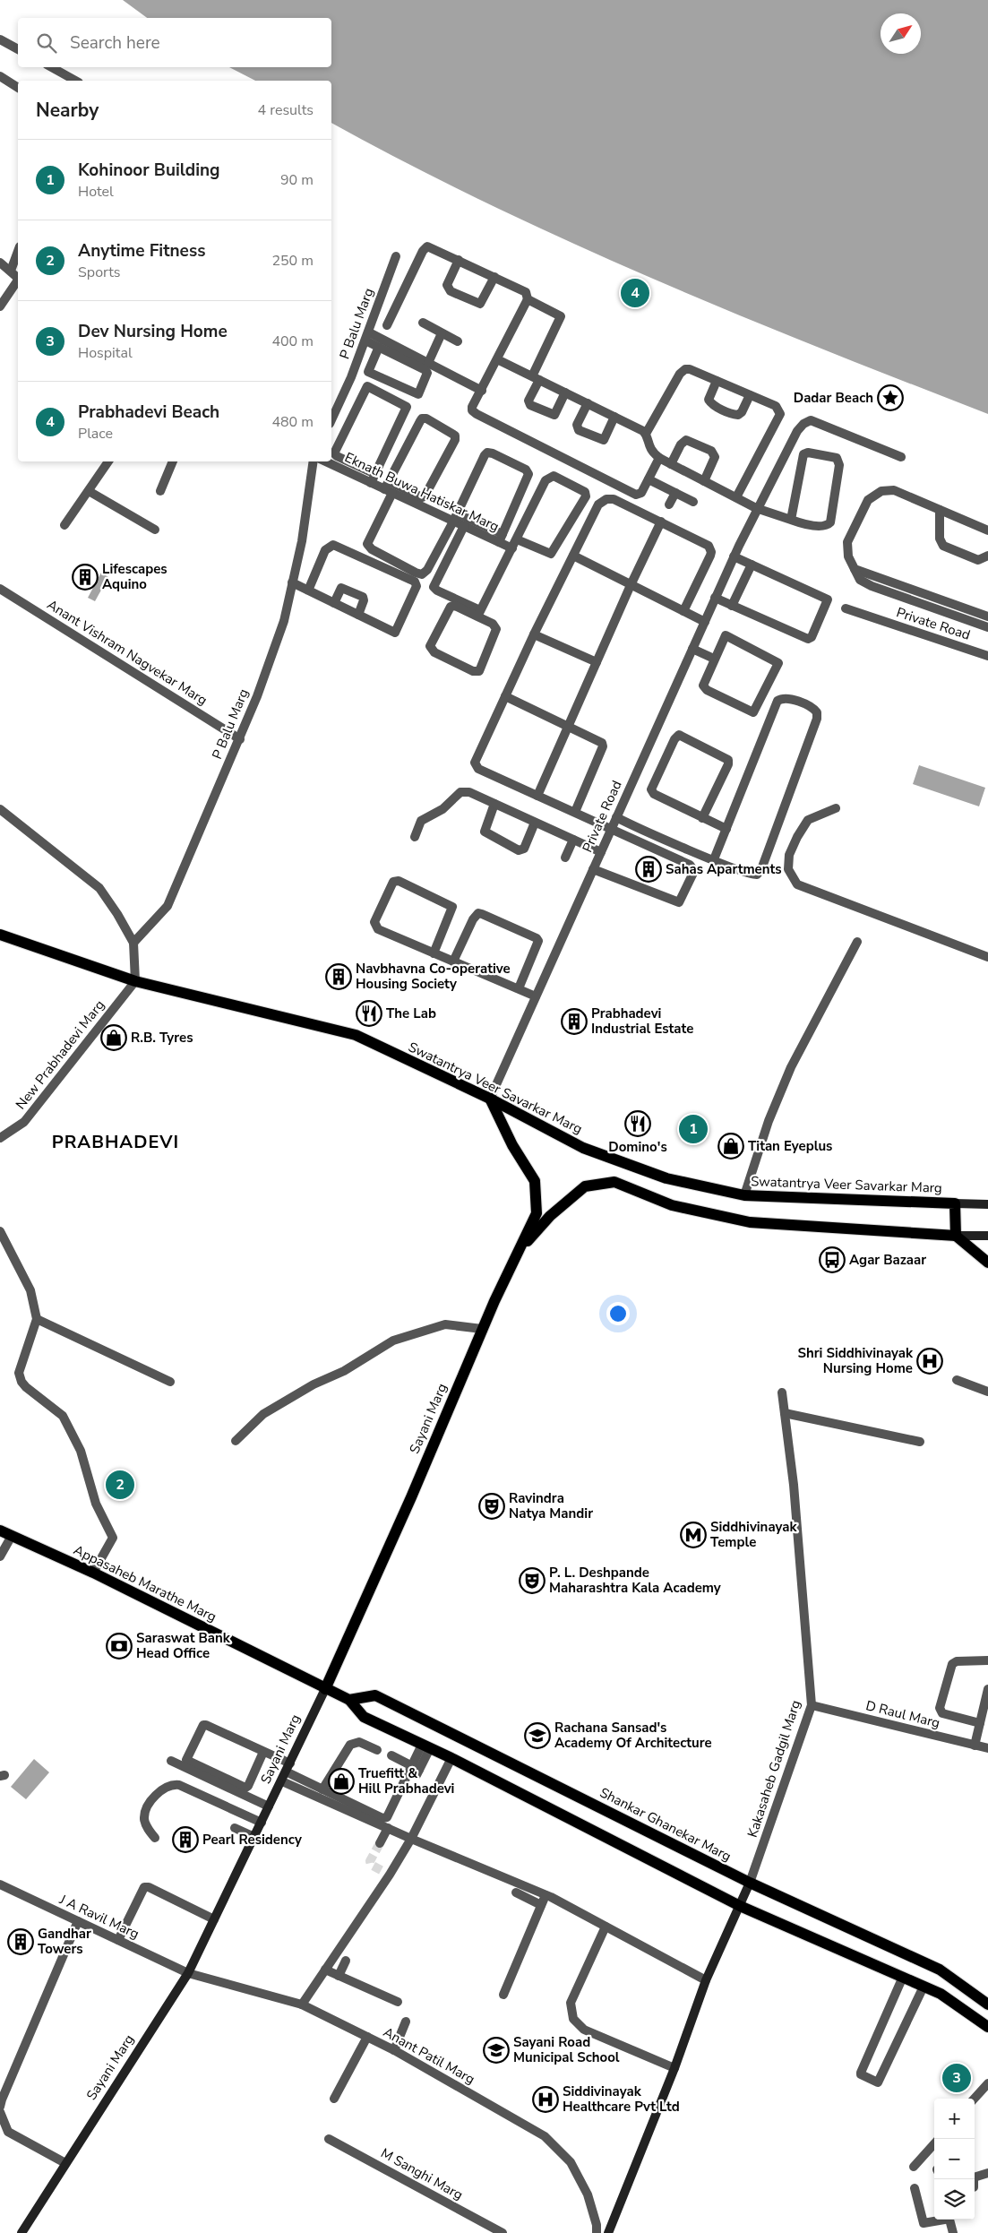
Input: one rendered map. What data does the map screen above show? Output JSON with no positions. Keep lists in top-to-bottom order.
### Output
{
  "streets": {
    "main road": [
      "Swatantrya Veer Savarkar Marg",
      "Sayani Marg",
      "Appasaheb Marathe Marg",
      "Kakasaheb Gadgil Marg",
      "Shankar Ghanekar Marg"
    ],
    "street": [
      "P Balu Marg",
      "Eknath Buwa Hatiskar Marg",
      "Private Road",
      "Anant Vishram Nagvekar Marg",
      "New Prabhadevi Marg",
      "D Raul Marg",
      "J A Ravil Marg",
      "Anant Patil Marg",
      "M Sanghi Marg"
    ]
  },
  "crossings": [
    ["P Balu Marg", "Anant Vishram Nagvekar Marg"],
    ["Private Road", "Swatantrya Veer Savarkar Marg"],
    ["Private Road", "Sayani Marg"],
    ["New Prabhadevi Marg", "Swatantrya Veer Savarkar Marg"],
    ["Swatantrya Veer Savarkar Marg", "Sayani Marg"],
    ["Sayani Marg", "Appasaheb Marathe Marg"],
    ["Sayani Marg", "J A Ravil Marg"],
    ["Sayani Marg", "Anant Patil Marg"],
    ["D Raul Marg", "Kakasaheb Gadgil Marg"],
    ["Kakasaheb Gadgil Marg", "Shankar Ghanekar Marg"],
    ["J A Ravil Marg", "Anant Patil Marg"]
  ],
  "districts": ["PRABHADEVI"],
  "places": {
    "place": ["Dadar Beach"],
    "building": [
      "Lifescapes Aquino",
      "Sahas Apartments",
      "Navbhavna Co-operative Housing Society",
      "Prabhadevi Industrial Estate",
      "Pearl Residency",
      "Gandhar Towers"
    ],
    "restaurant": ["The Lab", "Domino's"],
    "shop": ["R.B. Tyres", "Titan Eyeplus", "Truefitt & Hill Prabhadevi"],
    "bus stop": ["Agar Bazaar"],
    "hospital": ["Shri Siddhivinayak Nursing Home", "Siddivinayak Healthcare Pvt Ltd"],
    "theatre": ["Ravindra Natya Mandir", "P. L. Deshpande Maharashtra Kala Academy"],
    "metro station": ["Siddhivinayak Temple"],
    "bank": ["Saraswat Bank Head Office"],
    "school or university": ["Rachana Sansad's Academy Of Architecture", "Sayani Road Municipal School"]
  },
  "north": "top right",
  "page": {
    "search": "Search here",
    "heading": ["Nearby", "4 results"],
    "list": [
      {
        "mark": "1",
        "name": "Kohinoor Building",
        "note": "Hotel",
        "value": "90 m"
      },
      {
        "mark": "2",
        "name": "Anytime Fitness",
        "note": "Sports",
        "value": "250 m"
      },
      {
        "mark": "3",
        "name": "Dev Nursing Home",
        "note": "Hospital",
        "value": "400 m"
      },
      {
        "mark": "4",
        "name": "Prabhadevi Beach",
        "note": "Place",
        "value": "480 m"
      }
    ],
    "pins": [
      "4",
      "1",
      "2",
      "3"
    ],
    "map_buttons": ["+", "−"]
  }
}
